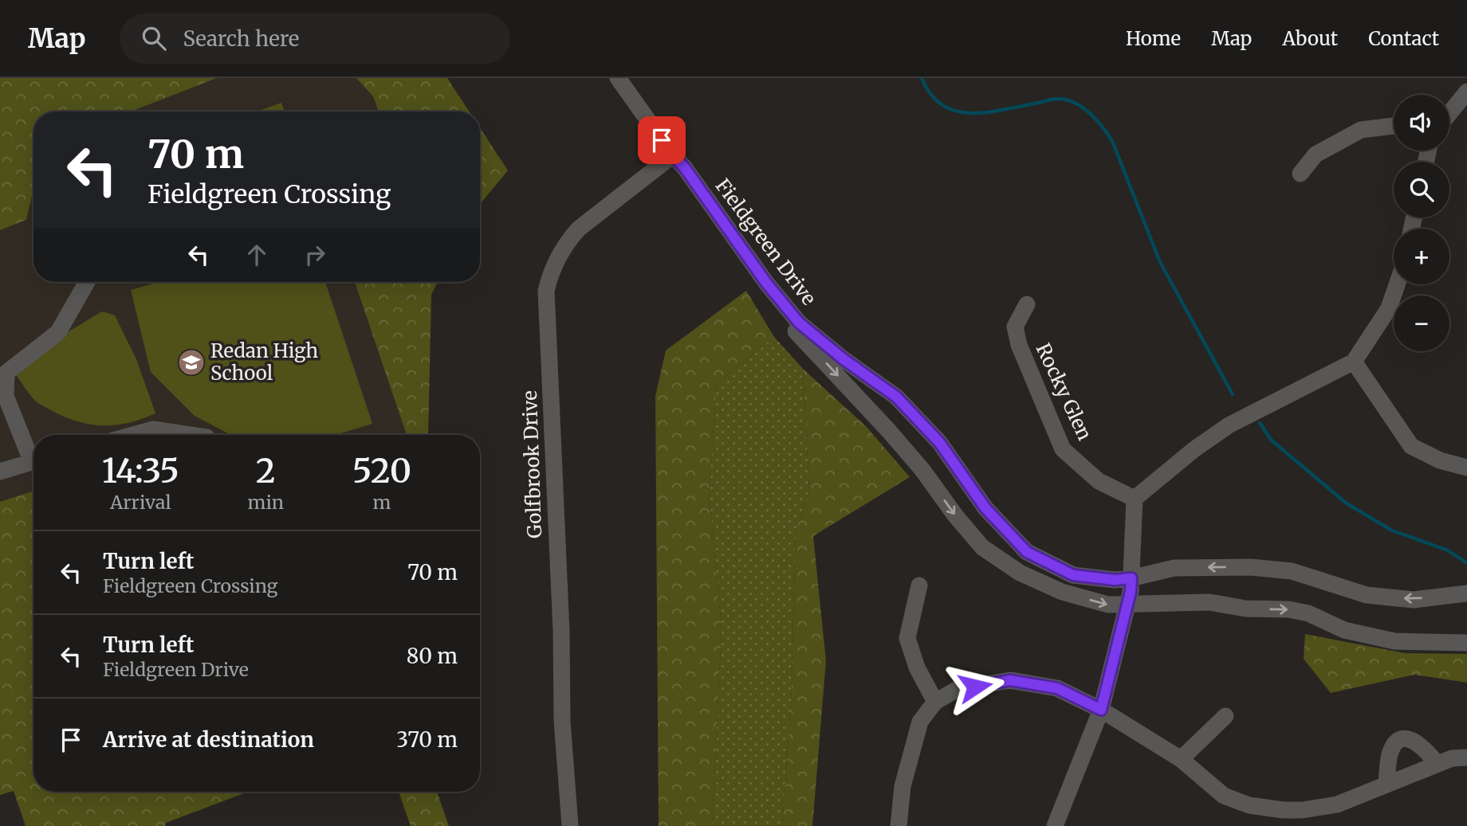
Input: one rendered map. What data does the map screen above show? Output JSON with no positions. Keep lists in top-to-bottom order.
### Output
{
  "streets": {
    "street": ["Fieldgreen Drive", "Rocky Glen", "Golfbrook Drive"]
  },
  "crossings": [
    ["Fieldgreen Drive", "Golfbrook Drive"]
  ],
  "places": {
    "school or university": ["Redan High School"]
  },
  "page": {
    "header": "Map",
    "search": "Search here",
    "nav": [
      "Home",
      "Map",
      "About",
      "Contact"
    ],
    "map_buttons": ["+", "−"],
    "turn": ["70 m", "Fieldgreen Crossing"],
    "eta": [
      "14:35",
      "Arrival",
      "2",
      "min",
      "520",
      "m"
    ],
    "list": [
      {
        "name": "Turn left",
        "note": "Fieldgreen Crossing",
        "value": "70 m"
      },
      {
        "name": "Turn left",
        "note": "Fieldgreen Drive",
        "value": "80 m"
      },
      {
        "name": "Arrive at destination",
        "value": "370 m"
      }
    ]
  }
}
